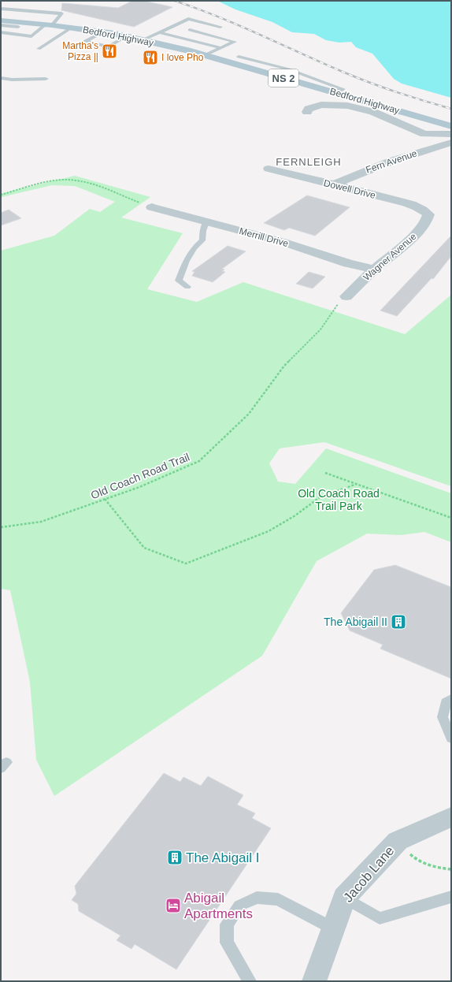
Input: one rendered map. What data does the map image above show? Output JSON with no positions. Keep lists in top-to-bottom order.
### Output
{
  "streets": {
    "main road": ["Bedford Highway", "NS 2"],
    "street": [
      "Fern Avenue",
      "Dowell Drive",
      "Merrill Drive",
      "Wagner Avenue",
      "Jacob Lane"
    ],
    "path": ["Old Coach Road Trail"]
  },
  "crossings": [
    ["Fern Avenue", "Dowell Drive"],
    ["Dowell Drive", "Wagner Avenue"],
    ["Merrill Drive", "Wagner Avenue"],
    ["Wagner Avenue", "Old Coach Road Trail"]
  ],
  "districts": ["FERNLEIGH"],
  "parks": ["Old Coach Road Trail Park"],
  "places": {
    "restaurant": ["Martha's Pizza ||", "I love Pho"],
    "building": ["The Abigail II", "The Abigail I"],
    "hotel": ["Abigail Apartments"]
  }
}
